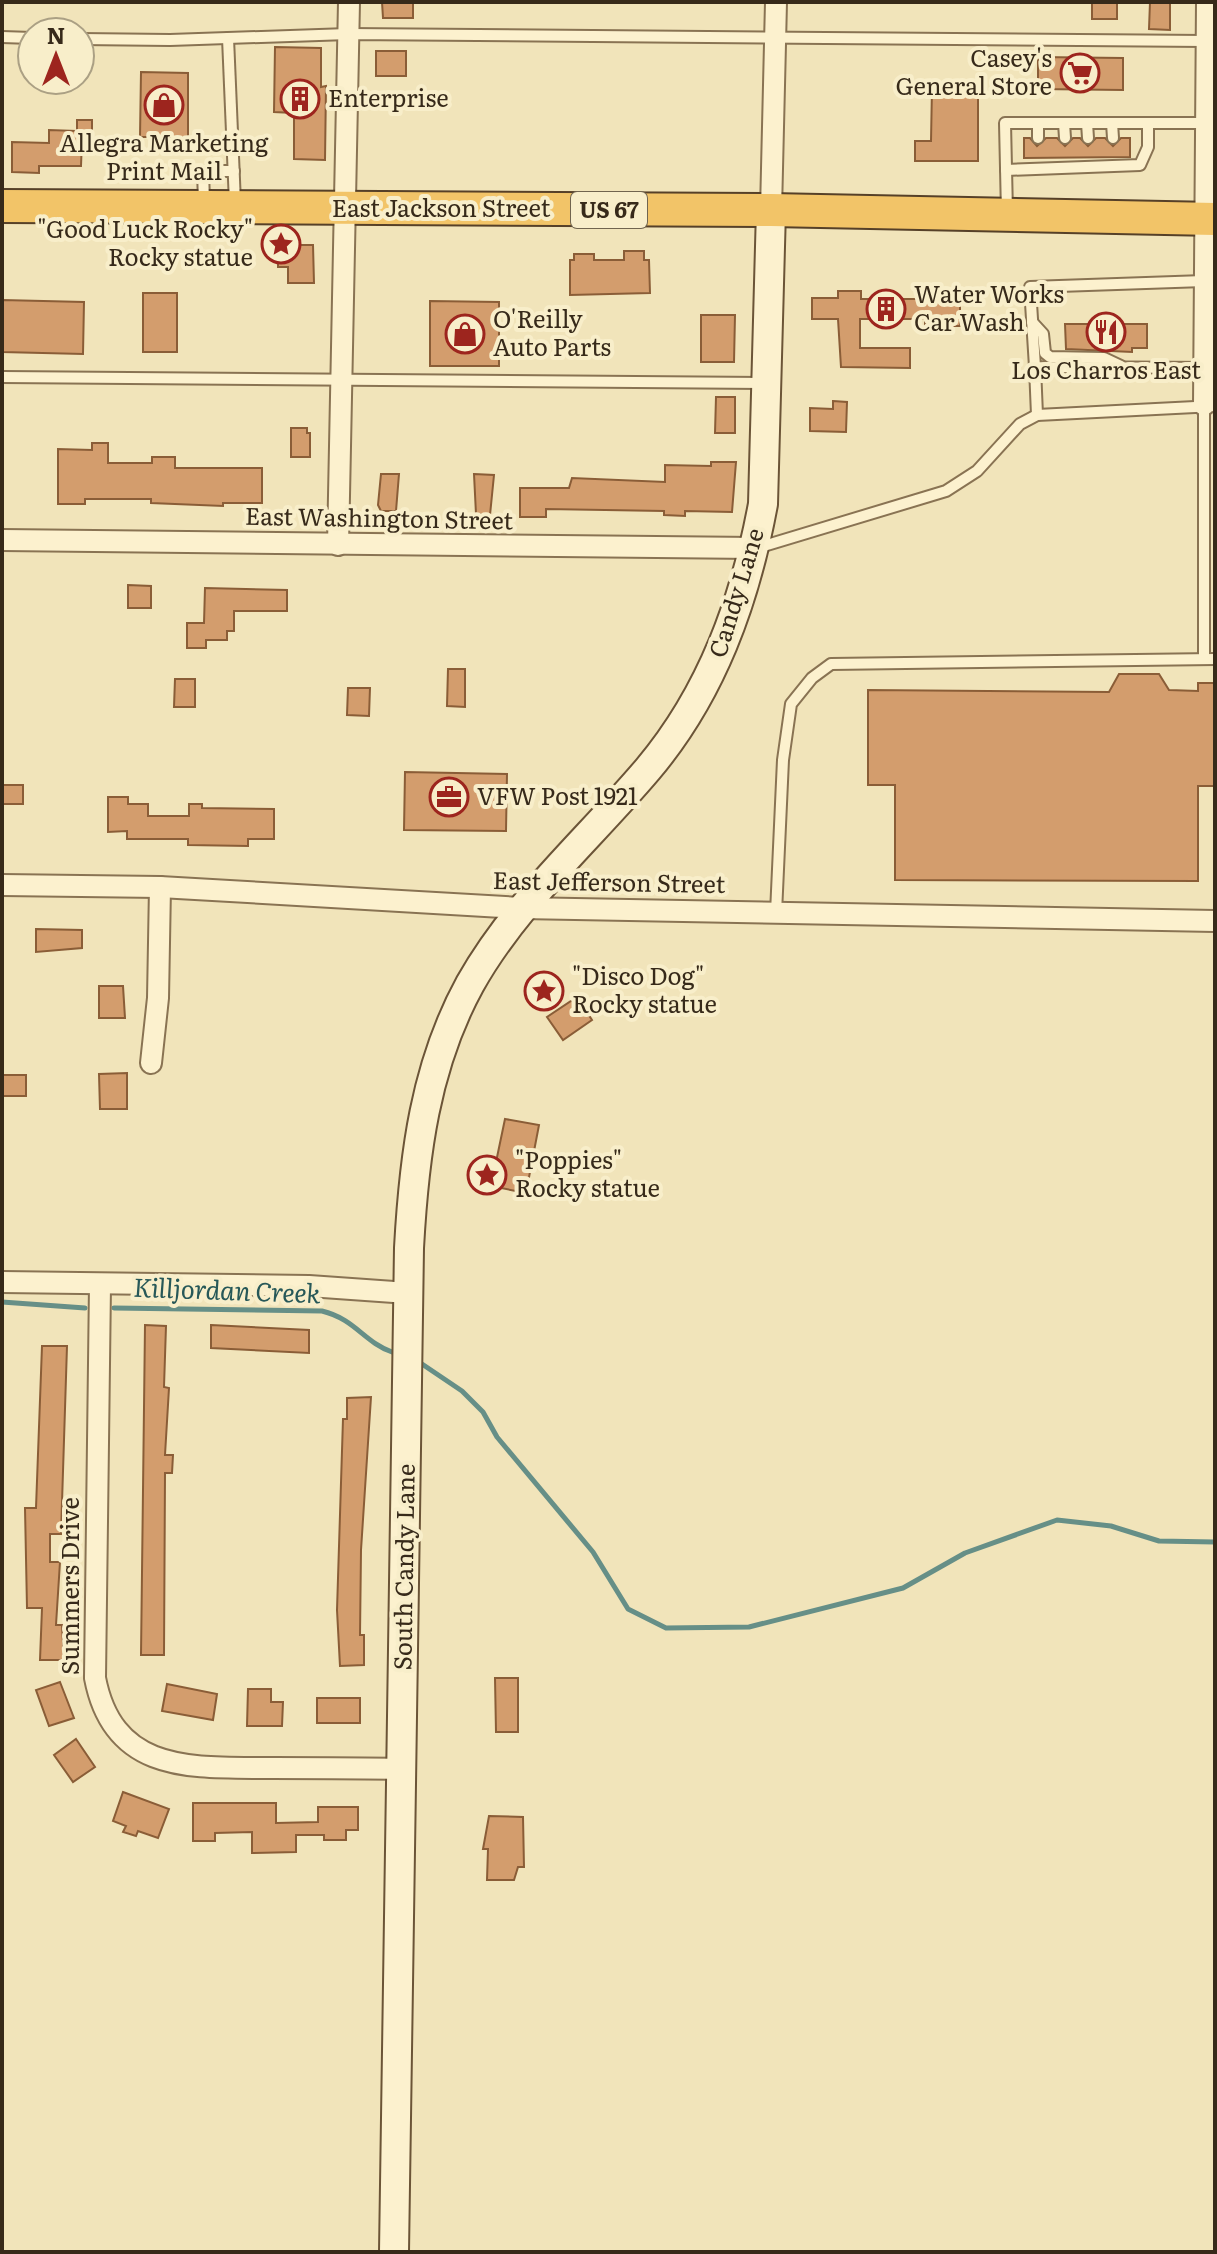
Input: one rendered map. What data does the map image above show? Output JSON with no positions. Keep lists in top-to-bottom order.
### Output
{
  "streets": {
    "highway": ["East Jackson Street", "US 67"],
    "main road": ["Candy Lane", "South Candy Lane"],
    "street": ["East Washington Street", "East Jefferson Street", "Summers Drive"]
  },
  "crossings": [
    ["East Jackson Street", "Candy Lane"],
    ["East Washington Street", "Candy Lane"],
    ["Candy Lane", "East Jefferson Street"],
    ["Candy Lane", "South Candy Lane"],
    ["East Jefferson Street", "South Candy Lane"],
    ["South Candy Lane", "Summers Drive"]
  ],
  "water": ["Killjordan Creek"],
  "places": {
    "supermarket": ["Casey's General Store"],
    "building": ["Enterprise", "Water Works Car Wash"],
    "shop": ["Allegra Marketing Print Mail", "O'Reilly Auto Parts"],
    "place": ["\"Good Luck Rocky\" Rocky statue", "\"Disco Dog\" Rocky statue", "\"Poppies\" Rocky statue"],
    "restaurant": ["Los Charros East"],
    "office": ["VFW Post 1921"]
  },
  "north": "top"
}
